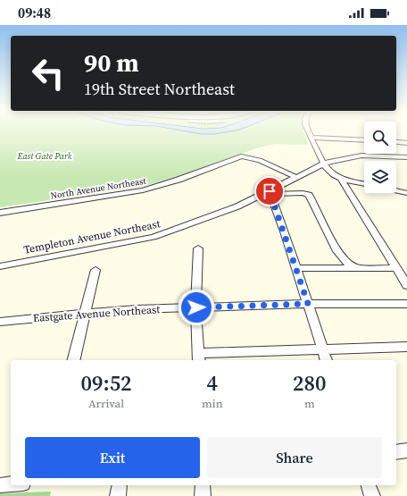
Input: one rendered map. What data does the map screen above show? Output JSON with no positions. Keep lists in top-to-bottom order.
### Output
{
  "streets": {
    "street": ["North Avenue Northeast", "Templeton Avenue Northeast", "Eastgate Avenue Northeast"]
  },
  "crossings": [
    ["North Avenue Northeast", "Templeton Avenue Northeast"]
  ],
  "parks": ["East Gate Park"],
  "page": {
    "status": "09:48",
    "turn": ["90 m", "19th Street Northeast"],
    "eta": [
      "09:52",
      "Arrival",
      "4",
      "min",
      "280",
      "m"
    ],
    "buttons": ["Exit", "Share"]
  }
}
